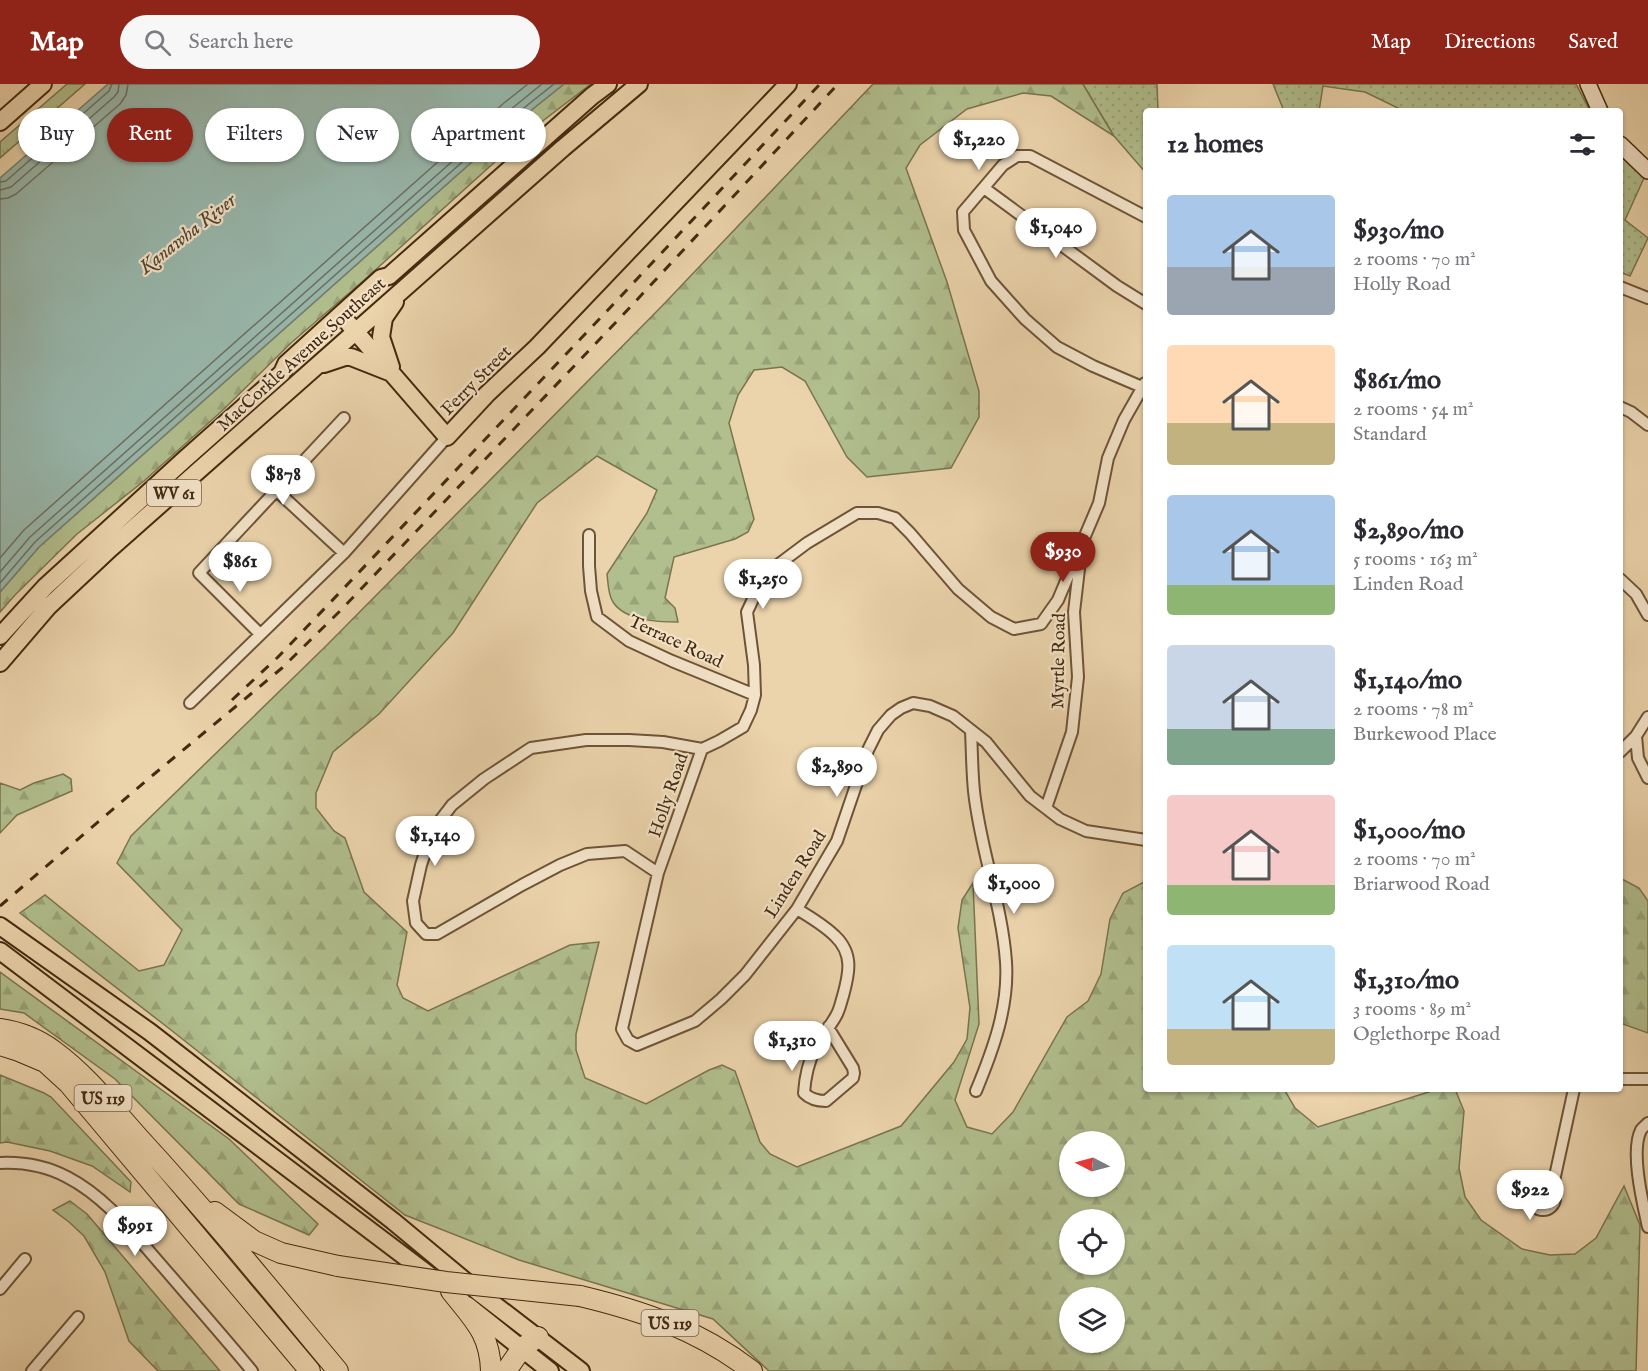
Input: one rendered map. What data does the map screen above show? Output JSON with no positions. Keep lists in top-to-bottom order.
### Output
{
  "streets": {
    "highway": ["US 119"],
    "main road": ["MacCorkle Avenue Southeast", "Ferry Street", "WV 61"],
    "street": [
      "Terrace Road",
      "Myrtle Road",
      "Holly Road",
      "Linden Road"
    ]
  },
  "crossings": [
    ["Terrace Road", "Holly Road"],
    ["Myrtle Road", "Holly Road"],
    ["Myrtle Road", "Linden Road"],
    ["Holly Road", "Linden Road"]
  ],
  "water": ["Kanawha River"],
  "north": "left",
  "page": {
    "header": "Map",
    "search": "Search here",
    "nav": ["Map", "Directions", "Saved"],
    "chip": [
      "Buy",
      "Rent",
      "Filters",
      "New",
      "Apartment"
    ],
    "heading": "12 homes",
    "price": [
      "$1,220",
      "$1,040",
      "$878",
      "$930",
      "$861",
      "$1,250",
      "$2,890",
      "$1,140",
      "$1,000",
      "$1,310",
      "$922",
      "$991"
    ],
    "list": [
      {
        "name": "$930/mo",
        "note": "2 rooms · 70 m² · Holly Road"
      },
      {
        "name": "$861/mo",
        "note": "2 rooms · 54 m² · Standard"
      },
      {
        "name": "$2,890/mo",
        "note": "5 rooms · 163 m² · Linden Road"
      },
      {
        "name": "$1,140/mo",
        "note": "2 rooms · 78 m² · Burkewood Place"
      },
      {
        "name": "$1,000/mo",
        "note": "2 rooms · 70 m² · Briarwood Road"
      },
      {
        "name": "$1,310/mo",
        "note": "3 rooms · 89 m² · Oglethorpe Road"
      }
    ]
  }
}
